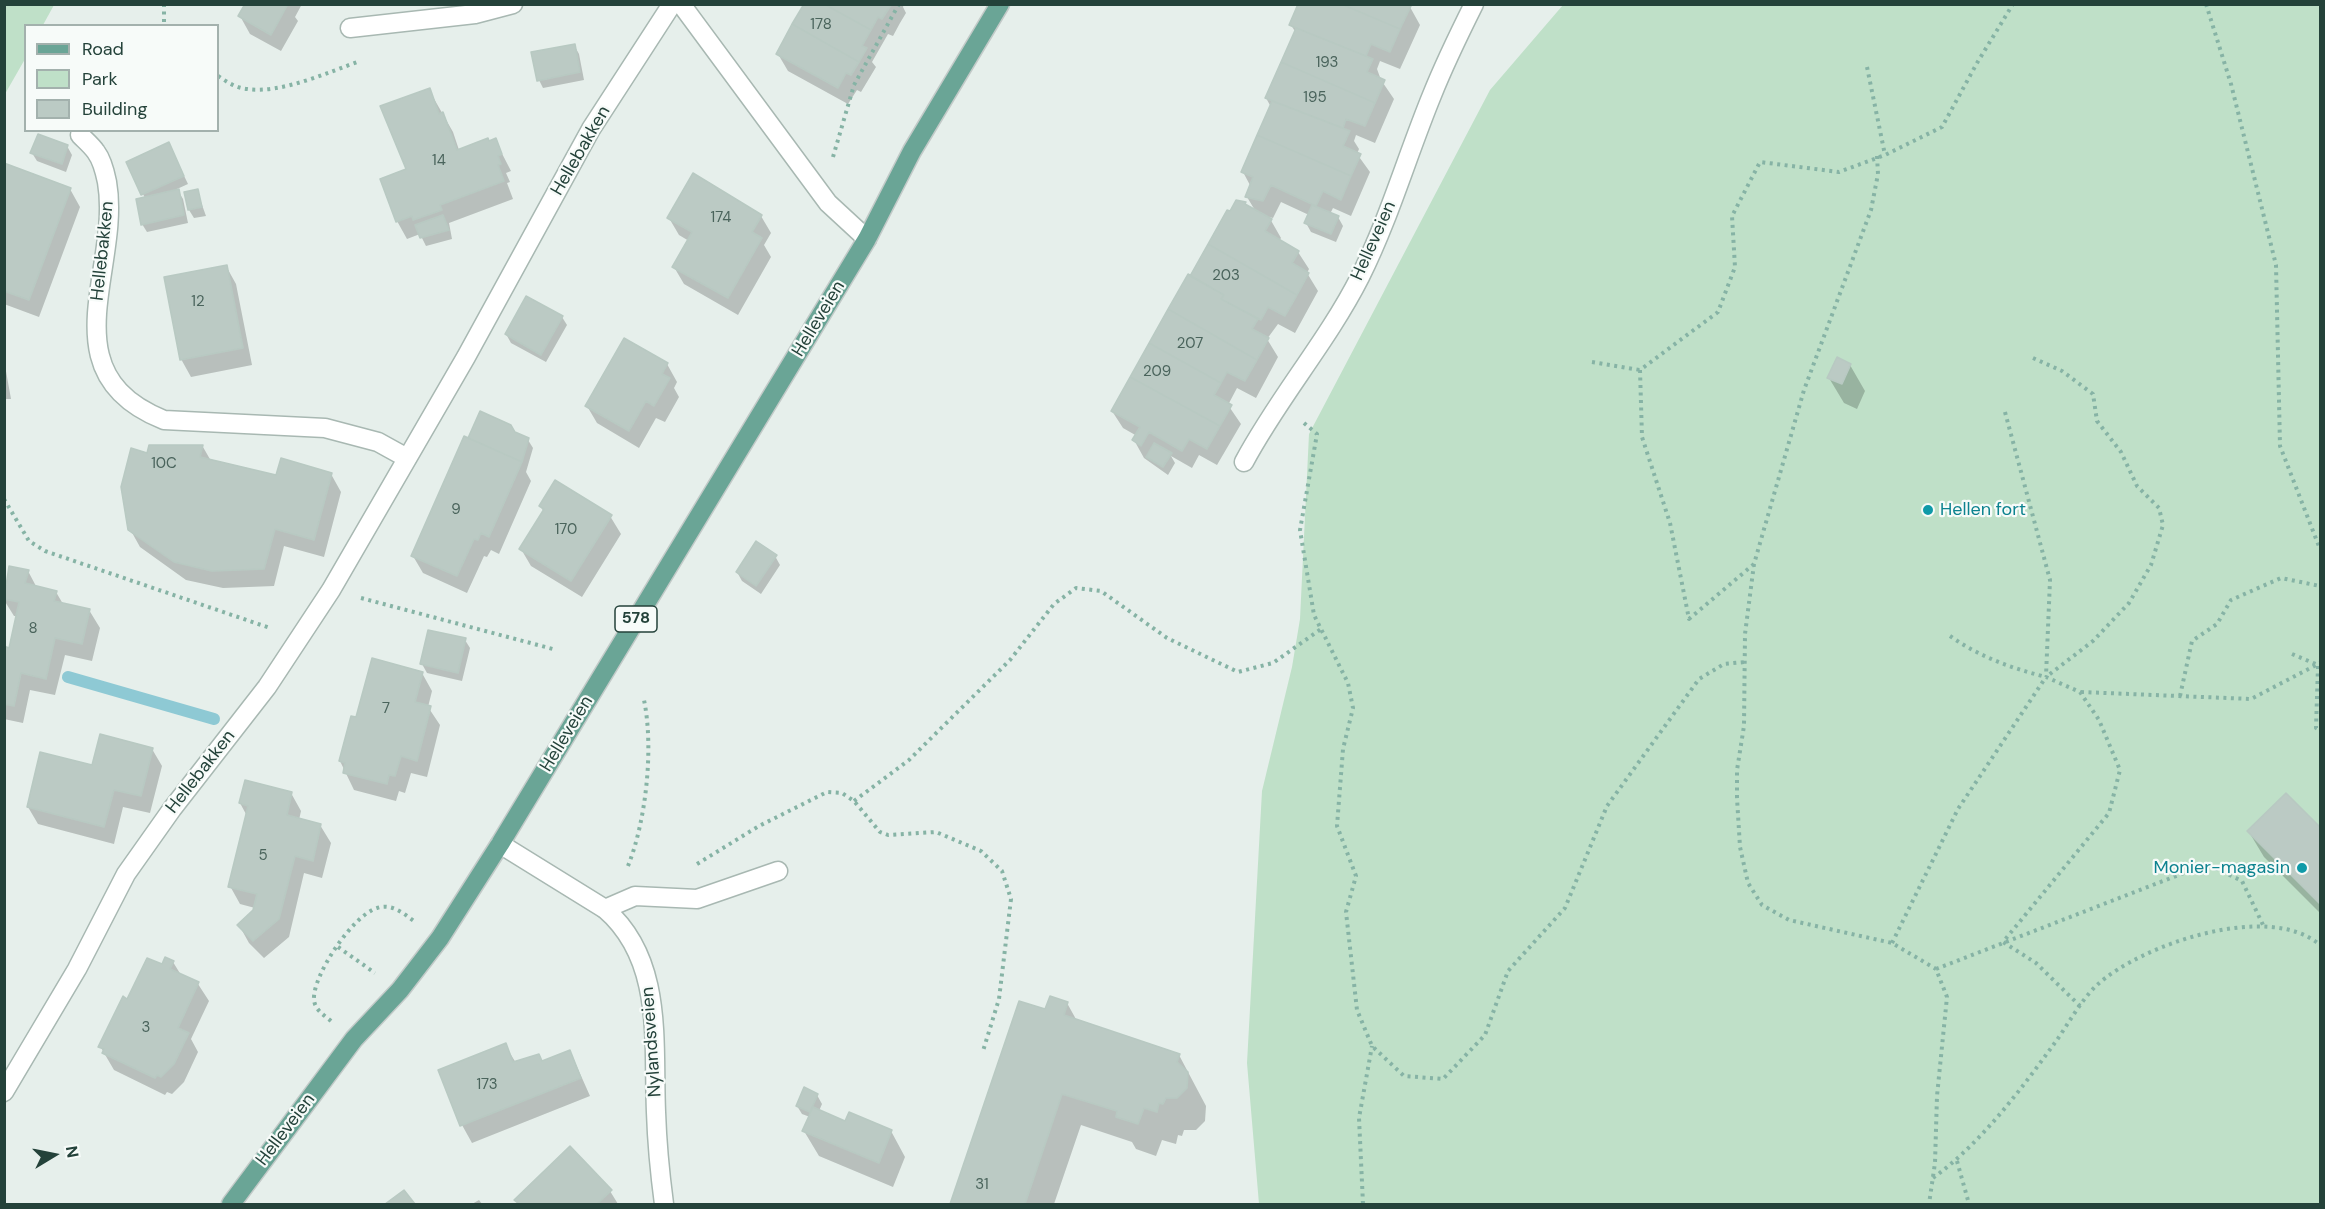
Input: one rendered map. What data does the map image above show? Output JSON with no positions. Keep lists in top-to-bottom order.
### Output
{
  "streets": {
    "main road": ["Helleveien", "578"],
    "street": ["Hellebakken", "Nylandsveien"]
  },
  "crossings": [
    ["Helleveien", "Nylandsveien"]
  ],
  "places": ["Hellen fort", "Monier-magasin"],
  "house_numbers": [
    "178",
    "193",
    "195",
    "14",
    "174",
    "203",
    "12",
    "207",
    "209",
    "10C",
    "9",
    "170",
    "8",
    "7",
    "5",
    "3",
    "173",
    "31"
  ],
  "legend": ["Road", "Park", "Building"],
  "north": "right"
}
